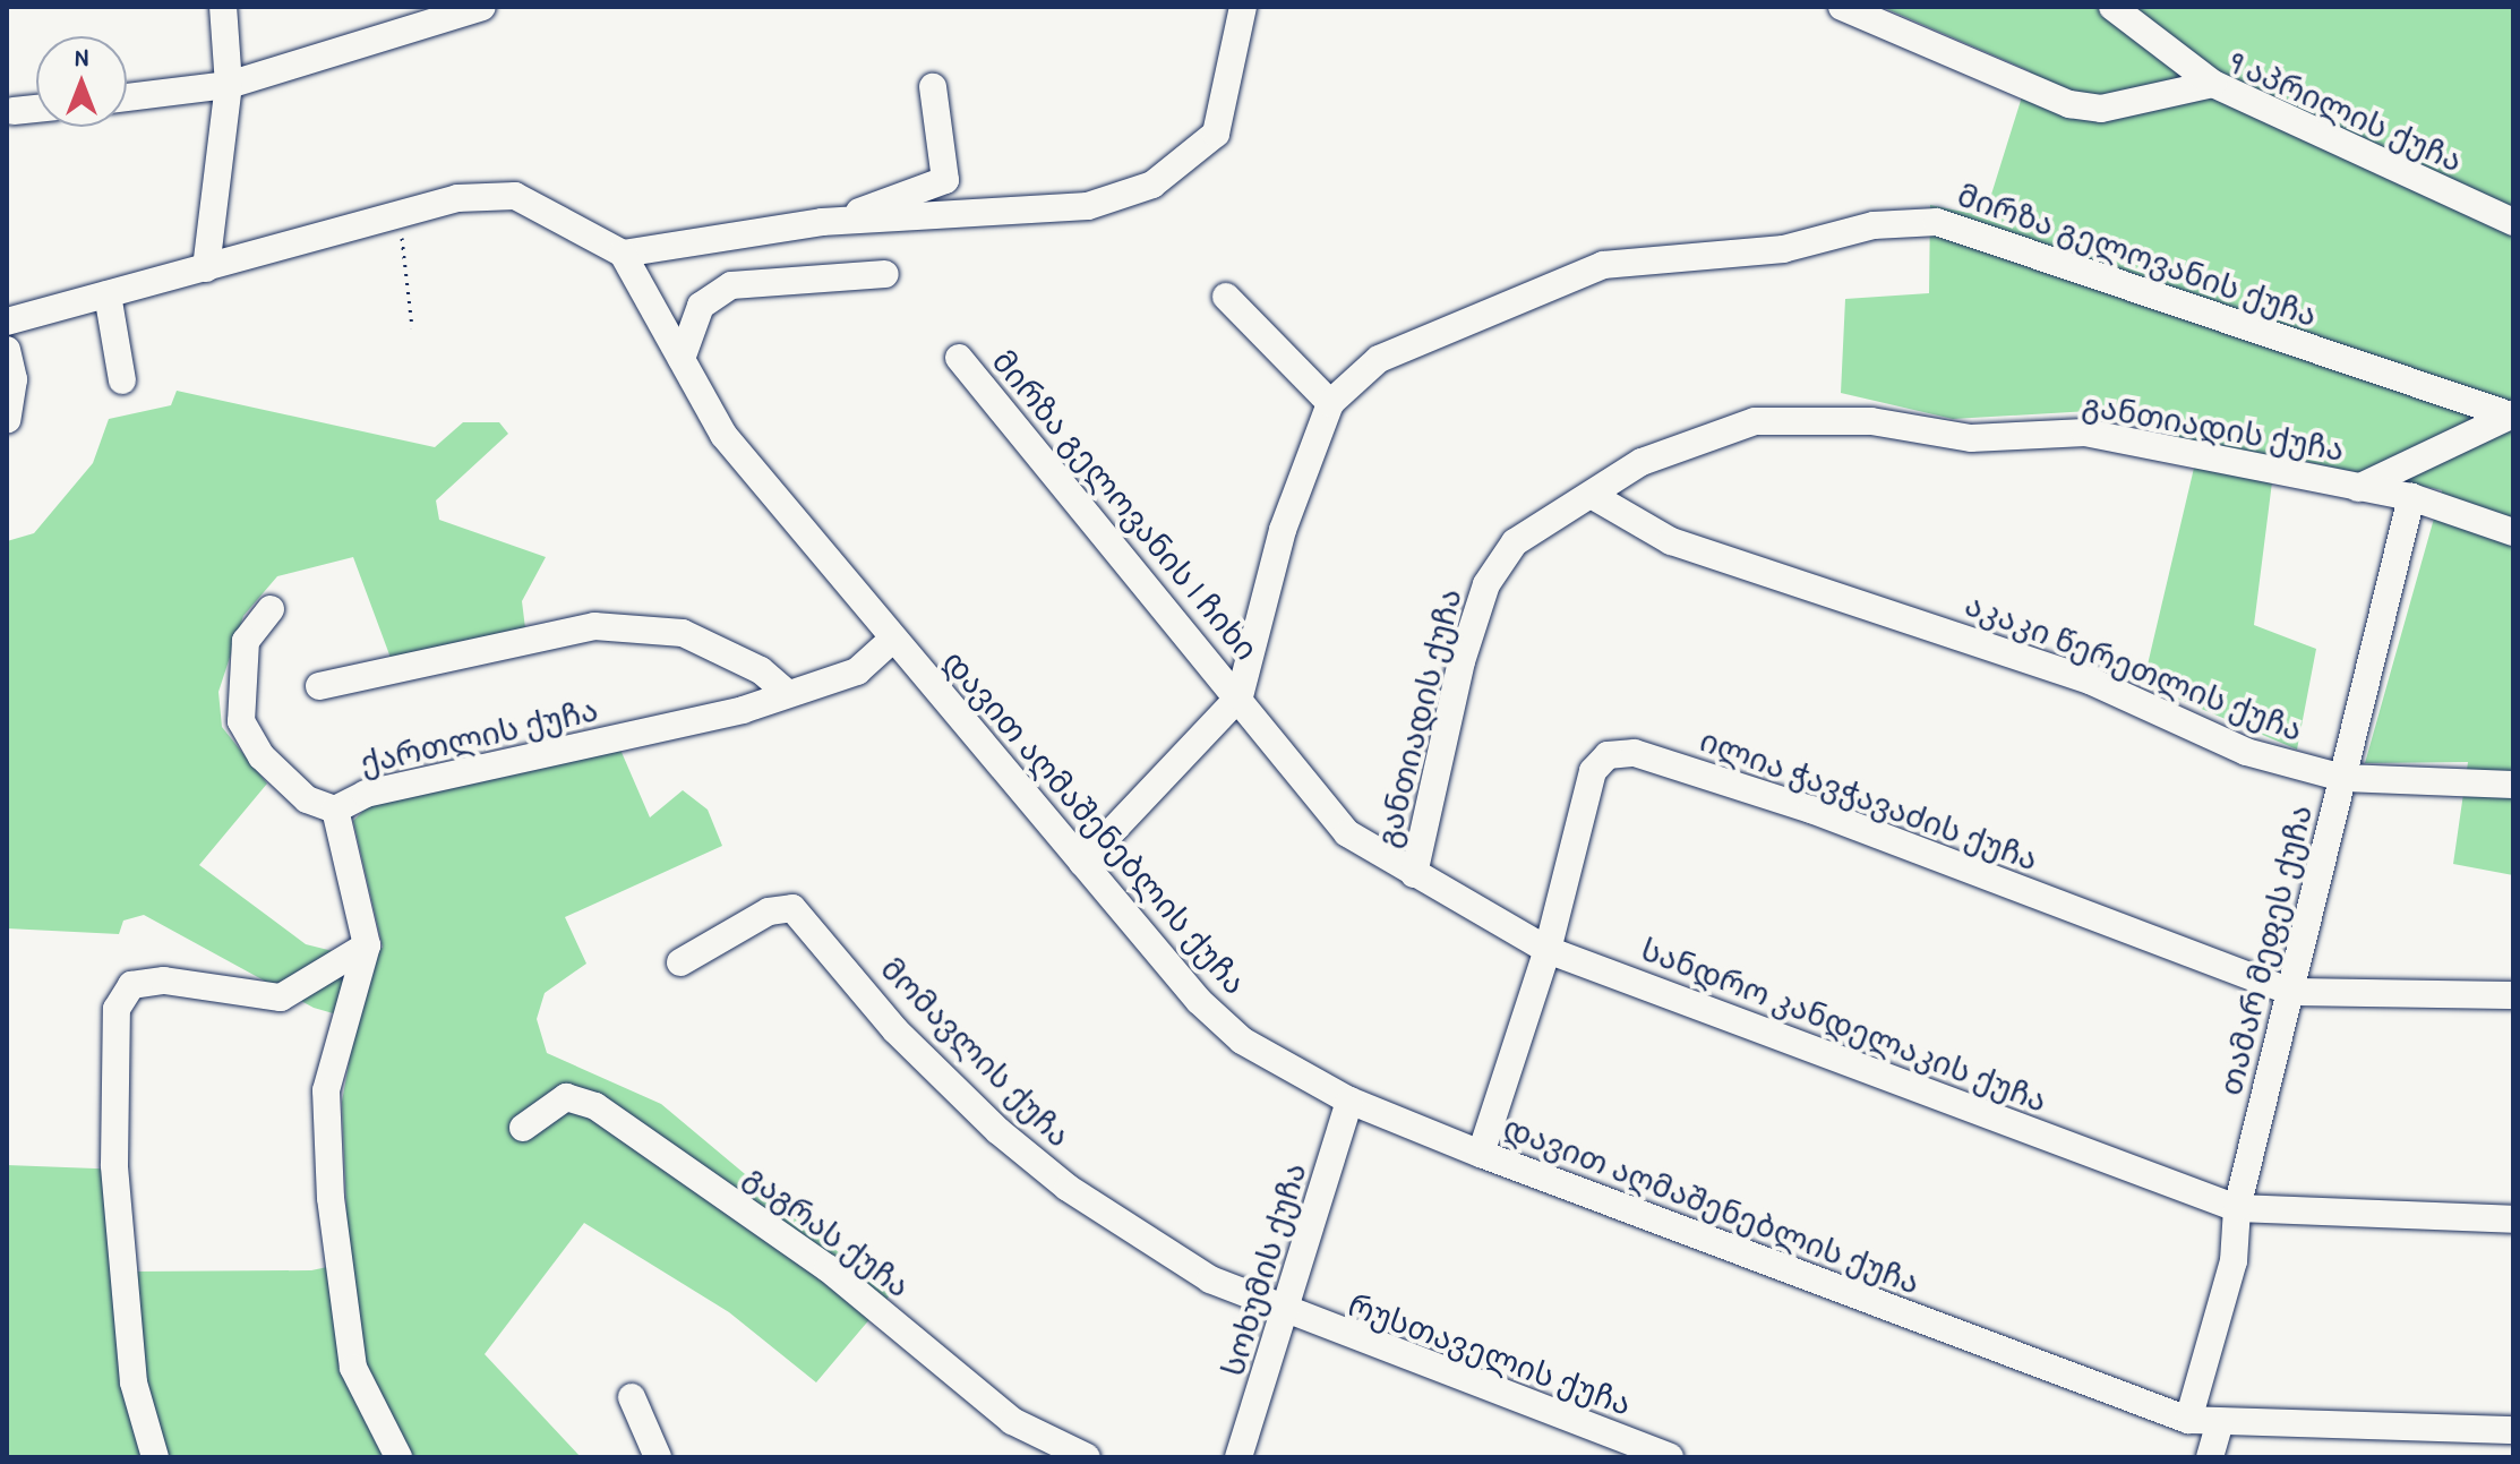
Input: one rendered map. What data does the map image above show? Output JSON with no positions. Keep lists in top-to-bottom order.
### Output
{
  "streets": {
    "street": [
      "9 აპრილის ქუჩა",
      "მირზა გელოვანის ქუჩა",
      "განთიადის ქუჩა",
      "მირზა გელოვანის I ჩიხი",
      "აკაკი წერეთლის ქუჩა",
      "ქართლის ქუჩა",
      "ილია ჭავჭავაძის ქუჩა",
      "დავით აღმაშენებლის ქუჩა",
      "თამარ მეფეს ქუჩა",
      "სანდრო კანდელაკის ქუჩა",
      "მომავლის ქუჩა",
      "გაგრას ქუჩა",
      "სოხუმის ქუჩა",
      "რუსთაველის ქუჩა"
    ]
  },
  "crossings": [
    ["მირზა გელოვანის ქუჩა", "მირზა გელოვანის I ჩიხი"],
    ["მირზა გელოვანის ქუჩა", "დავით აღმაშენებლის ქუჩა"],
    ["მირზა გელოვანის ქუჩა", "სანდრო კანდელაკის ქუჩა"],
    ["განთიადის ქუჩა", "აკაკი წერეთლის ქუჩა"],
    ["განთიადის ქუჩა", "თამარ მეფეს ქუჩა"],
    ["განთიადის ქუჩა", "სანდრო კანდელაკის ქუჩა"],
    ["მირზა გელოვანის I ჩიხი", "სანდრო კანდელაკის ქუჩა"],
    ["აკაკი წერეთლის ქუჩა", "თამარ მეფეს ქუჩა"],
    ["ქართლის ქუჩა", "დავით აღმაშენებლის ქუჩა"],
    ["ილია ჭავჭავაძის ქუჩა", "დავით აღმაშენებლის ქუჩა"],
    ["ილია ჭავჭავაძის ქუჩა", "თამარ მეფეს ქუჩა"],
    ["ილია ჭავჭავაძის ქუჩა", "სანდრო კანდელაკის ქუჩა"],
    ["დავით აღმაშენებლის ქუჩა", "თამარ მეფეს ქუჩა"],
    ["დავით აღმაშენებლის ქუჩა", "სოხუმის ქუჩა"],
    ["თამარ მეფეს ქუჩა", "სანდრო კანდელაკის ქუჩა"],
    ["მომავლის ქუჩა", "სოხუმის ქუჩა"],
    ["მომავლის ქუჩა", "რუსთაველის ქუჩა"],
    ["სოხუმის ქუჩა", "რუსთაველის ქუჩა"]
  ],
  "north": "top"
}
